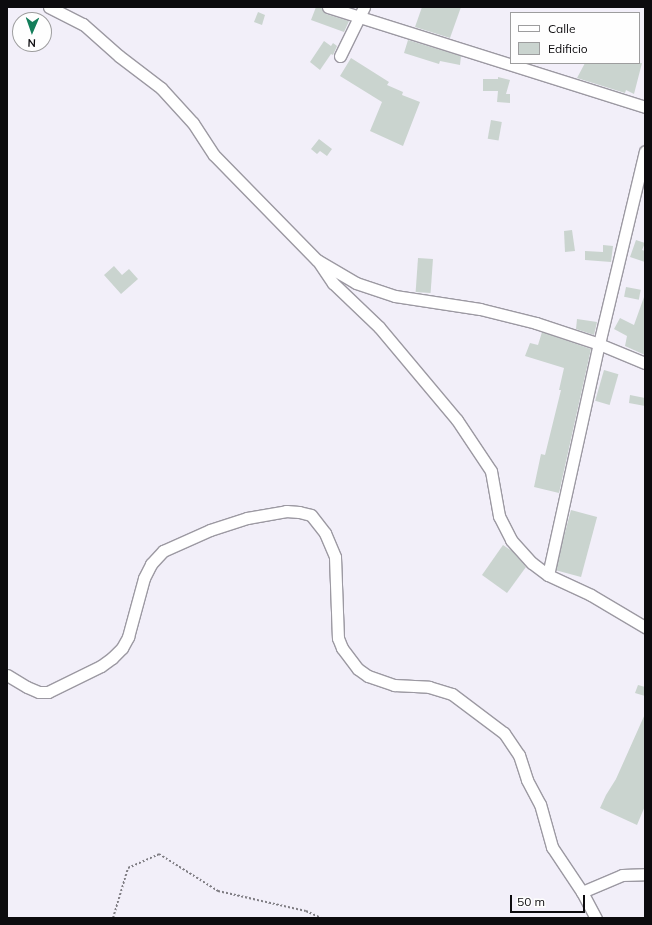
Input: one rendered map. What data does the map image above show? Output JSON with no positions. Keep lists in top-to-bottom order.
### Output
{
  "legend": ["Calle", "Edificio"],
  "scale_bar": "50 m",
  "north": "bottom"
}
